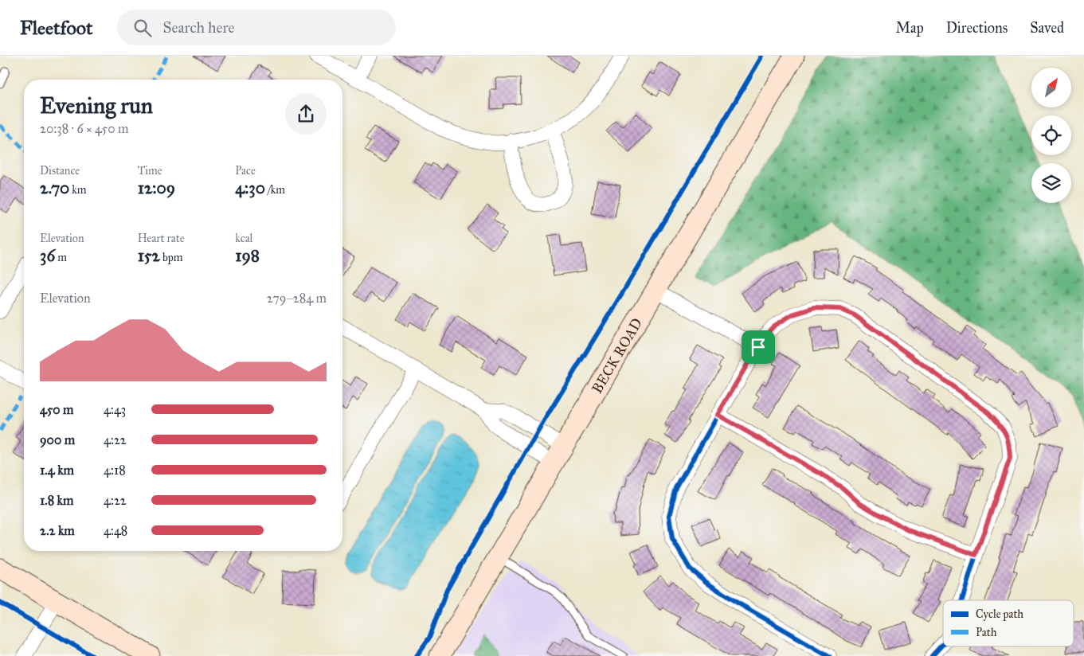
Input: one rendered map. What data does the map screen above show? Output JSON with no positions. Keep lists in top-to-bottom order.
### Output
{
  "streets": {
    "main road": ["BECK ROAD"]
  },
  "legend": ["Cycle path", "Path"],
  "north": "top right",
  "page": {
    "header": "Fleetfoot",
    "search": "Search here",
    "nav": ["Map", "Directions", "Saved"],
    "heading": ["Evening run", "20:38 · 6 × 450 m"],
    "stats": [
      ["Distance", "2.70 km"],
      ["Time", "12:09"],
      ["Pace", "4:30 /km"],
      ["Elevation", "36 m"],
      ["Heart rate", "152 bpm"],
      ["kcal", "198"]
    ],
    "chart": ["Elevation", "279–284 m"],
    "list": [
      {
        "name": "450 m",
        "note": "4:43"
      },
      {
        "name": "900 m",
        "note": "4:22"
      },
      {
        "name": "1.4 km",
        "note": "4:18"
      },
      {
        "name": "1.8 km",
        "note": "4:22"
      },
      {
        "name": "2.2 km",
        "note": "4:48"
      }
    ]
  }
}
